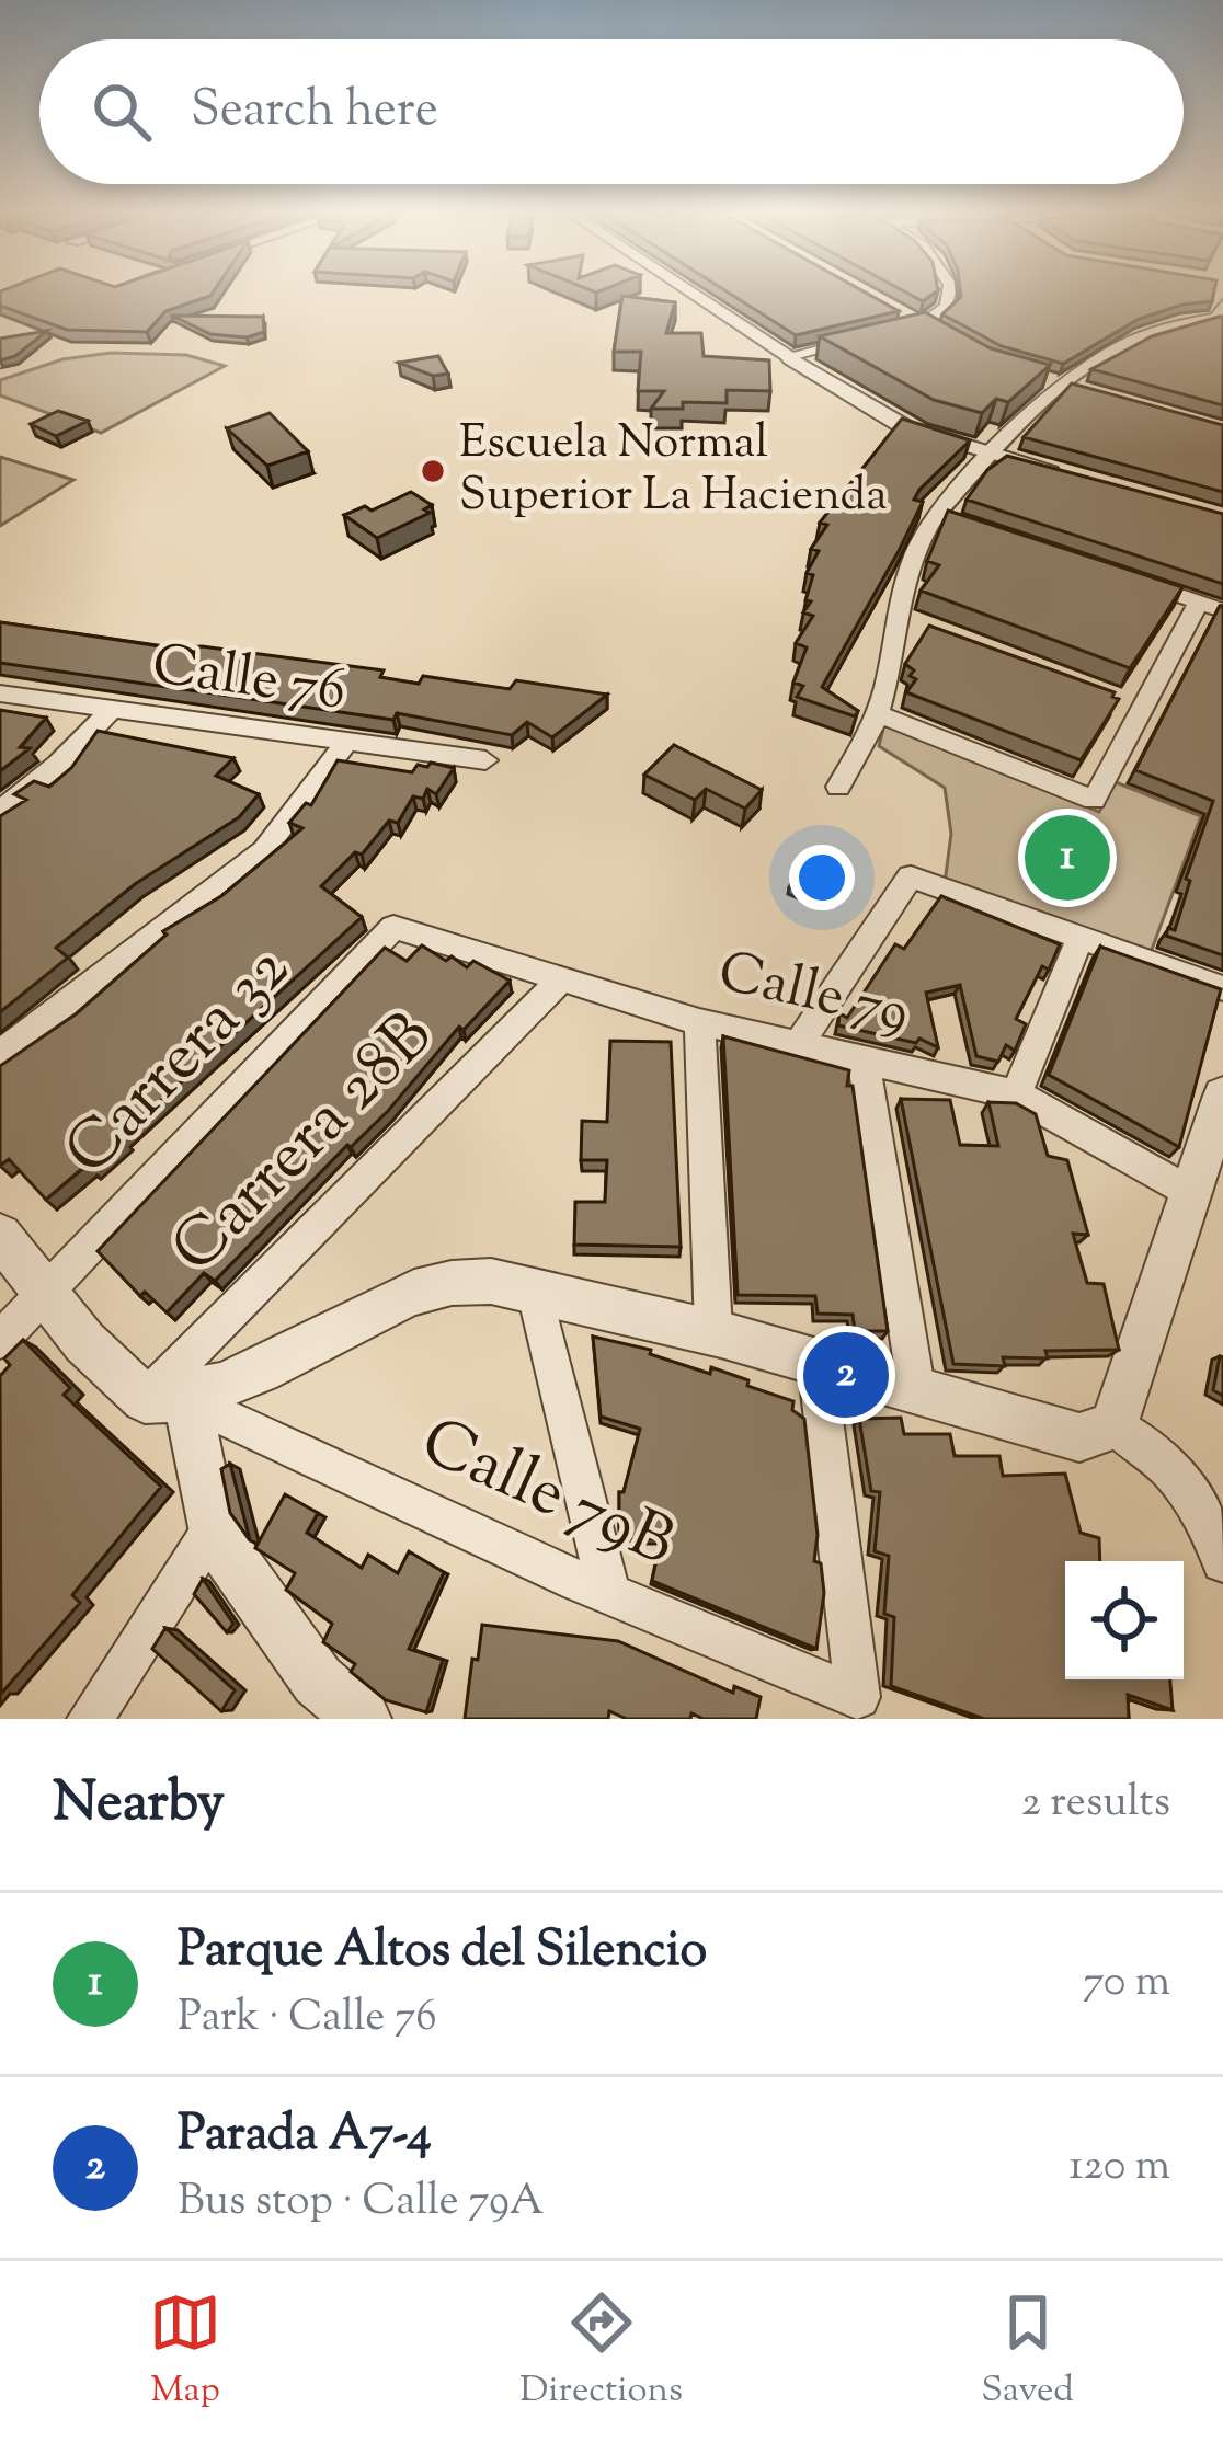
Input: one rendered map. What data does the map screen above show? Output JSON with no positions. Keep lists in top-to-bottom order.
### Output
{
  "streets": {
    "street": [
      "Calle 76",
      "Calle 79",
      "Carrera 32",
      "Carrera 28B",
      "Calle 79B"
    ]
  },
  "crossings": [
    ["Calle 79", "Carrera 32"],
    ["Calle 79", "Carrera 28B"],
    ["Carrera 28B", "Calle 79B"]
  ],
  "places": ["Escuela Normal Superior La Hacienda"],
  "page": {
    "search": "Search here",
    "pins": ["1", "2"],
    "heading": ["Nearby", "2 results"],
    "list": [
      {
        "mark": "1",
        "name": "Parque Altos del Silencio",
        "note": "Park · Calle 76",
        "value": "70 m"
      },
      {
        "mark": "2",
        "name": "Parada A7-4",
        "note": "Bus stop · Calle 79A",
        "value": "120 m"
      }
    ],
    "nav": ["Map", "Directions", "Saved"]
  }
}
